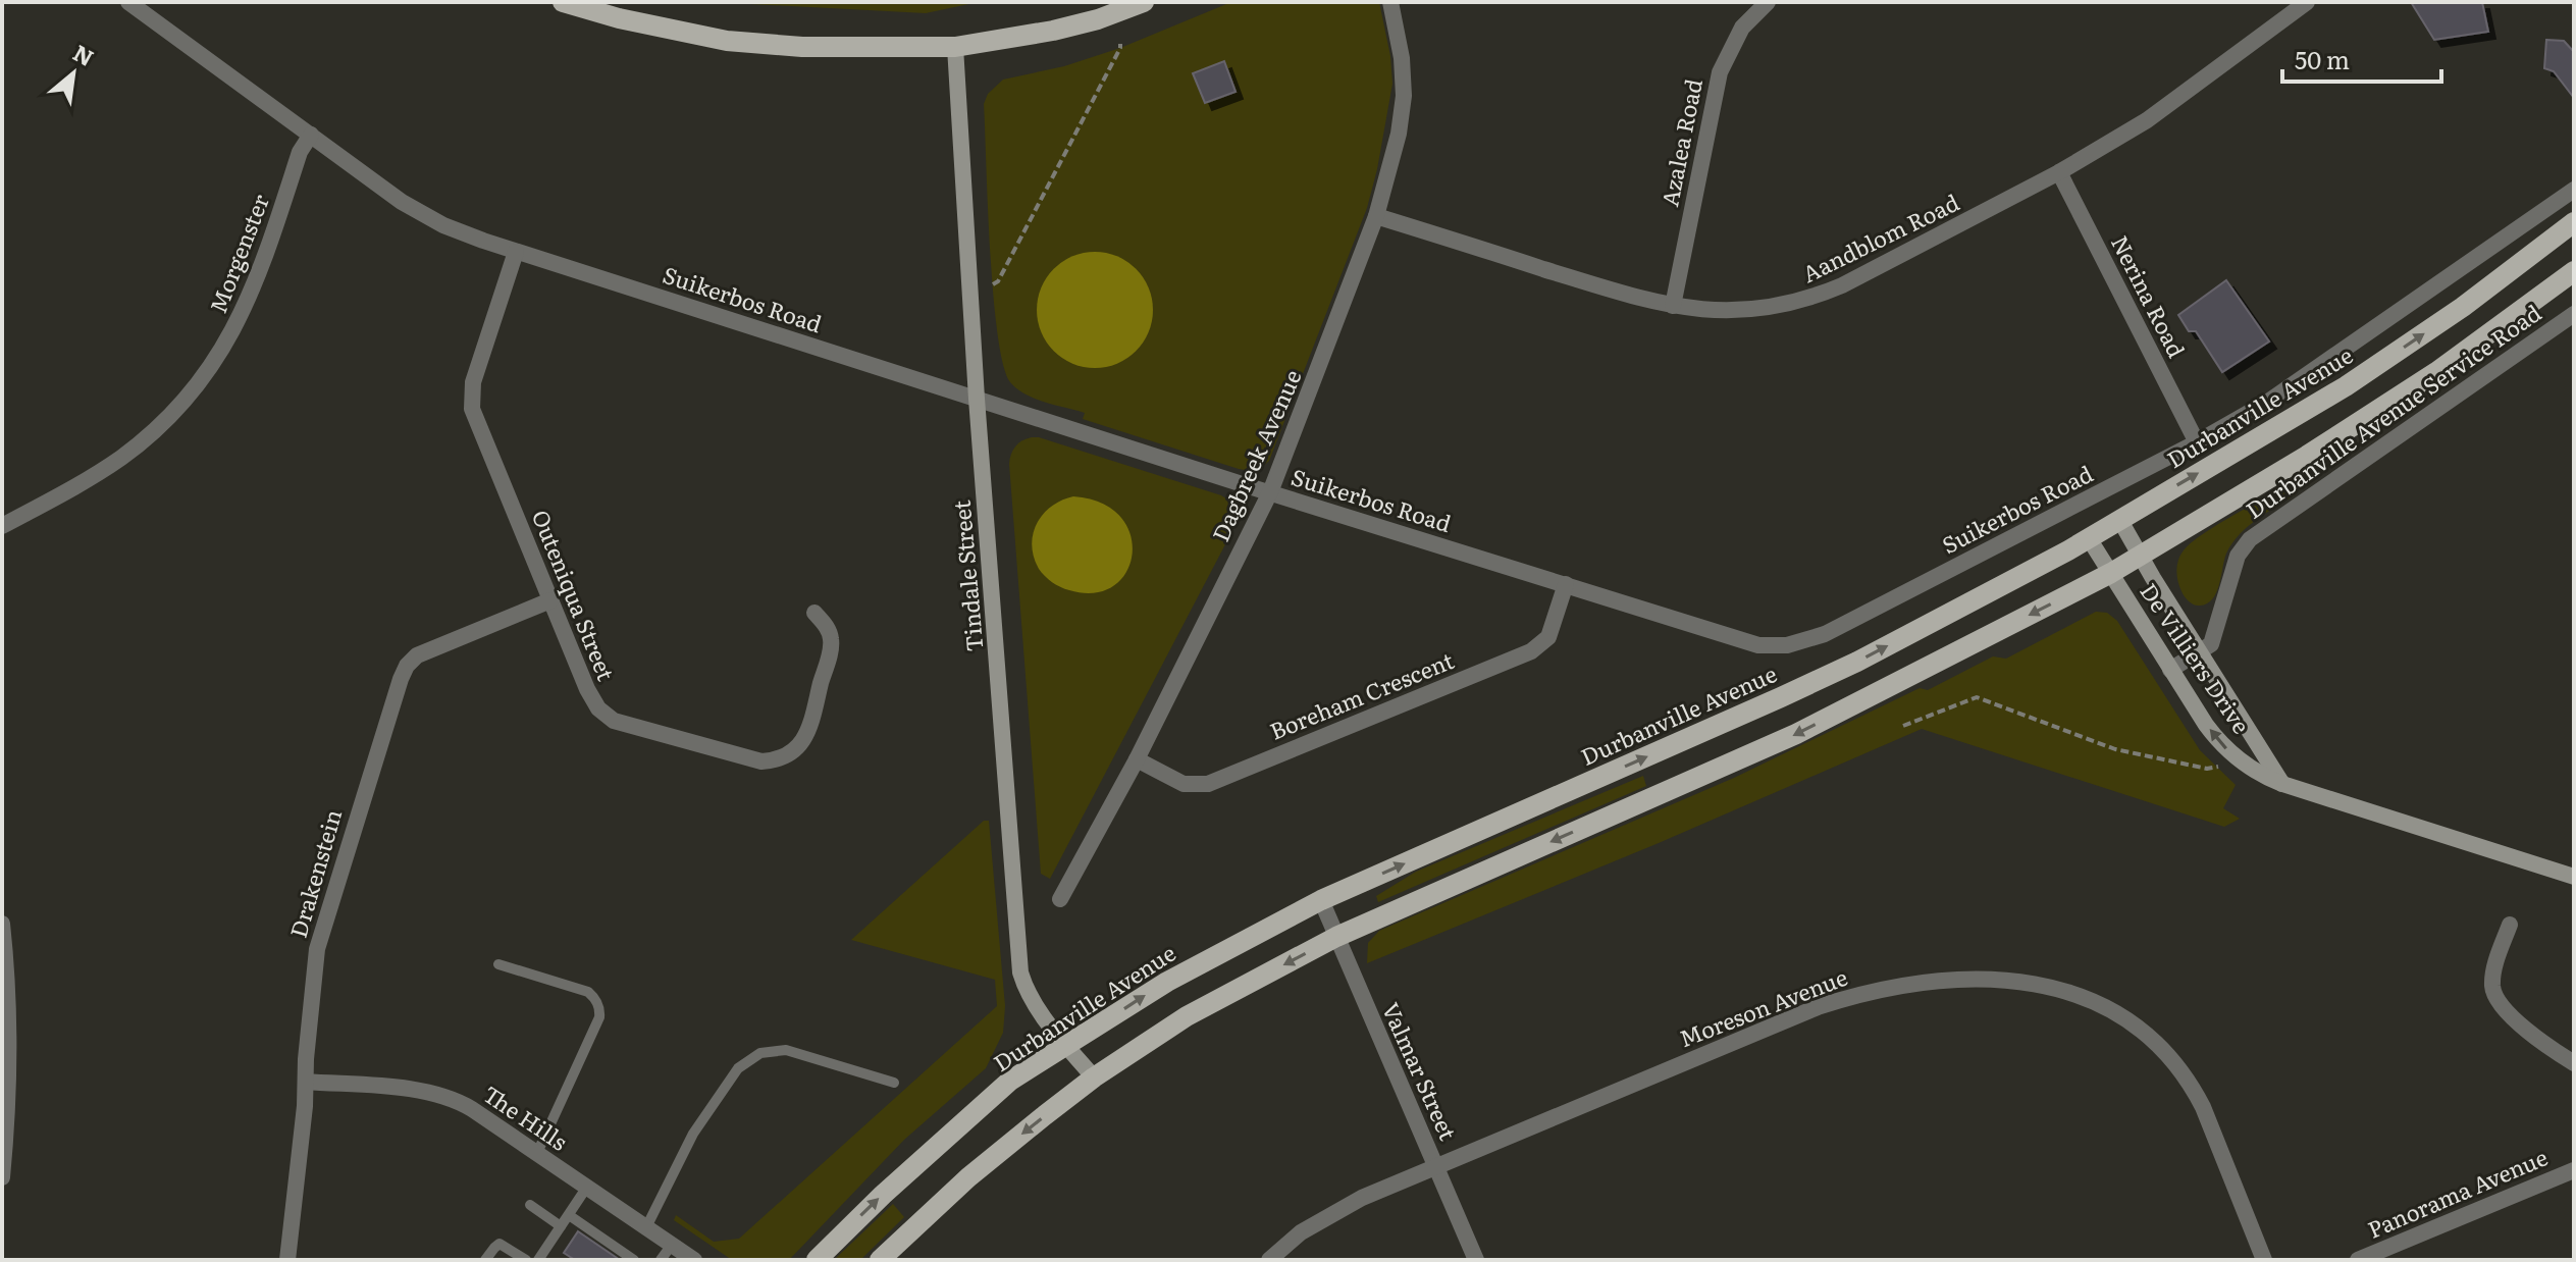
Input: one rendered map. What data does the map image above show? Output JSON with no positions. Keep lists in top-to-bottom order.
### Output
{
  "streets": {
    "main road": ["Durbanville Avenue", "Tindale Street", "De Villiers Drive"],
    "street": [
      "Azalea Road",
      "Aandblom Road",
      "Morgenster",
      "Nerina Road",
      "Suikerbos Road",
      "Durbanville Avenue Service Road",
      "Dagbreek Avenue",
      "Outeniqua Street",
      "Boreham Crescent",
      "Drakenstein",
      "Moreson Avenue",
      "Valmar Street",
      "The Hills",
      "Panorama Avenue"
    ]
  },
  "crossings": [
    ["Azalea Road", "Aandblom Road"],
    ["Aandblom Road", "Nerina Road"],
    ["Aandblom Road", "Dagbreek Avenue"],
    ["Morgenster", "Suikerbos Road"],
    ["Nerina Road", "Suikerbos Road"],
    ["Suikerbos Road", "Dagbreek Avenue"],
    ["Suikerbos Road", "Tindale Street"],
    ["Suikerbos Road", "Outeniqua Street"],
    ["Suikerbos Road", "Boreham Crescent"],
    ["Durbanville Avenue", "Tindale Street"],
    ["Durbanville Avenue", "De Villiers Drive"],
    ["Durbanville Avenue", "Valmar Street"],
    ["Durbanville Avenue Service Road", "De Villiers Drive"],
    ["Dagbreek Avenue", "Boreham Crescent"],
    ["Outeniqua Street", "Drakenstein"],
    ["Drakenstein", "The Hills"],
    ["Moreson Avenue", "Valmar Street"]
  ],
  "scale_bar": "50 m",
  "north": "top right"
}
